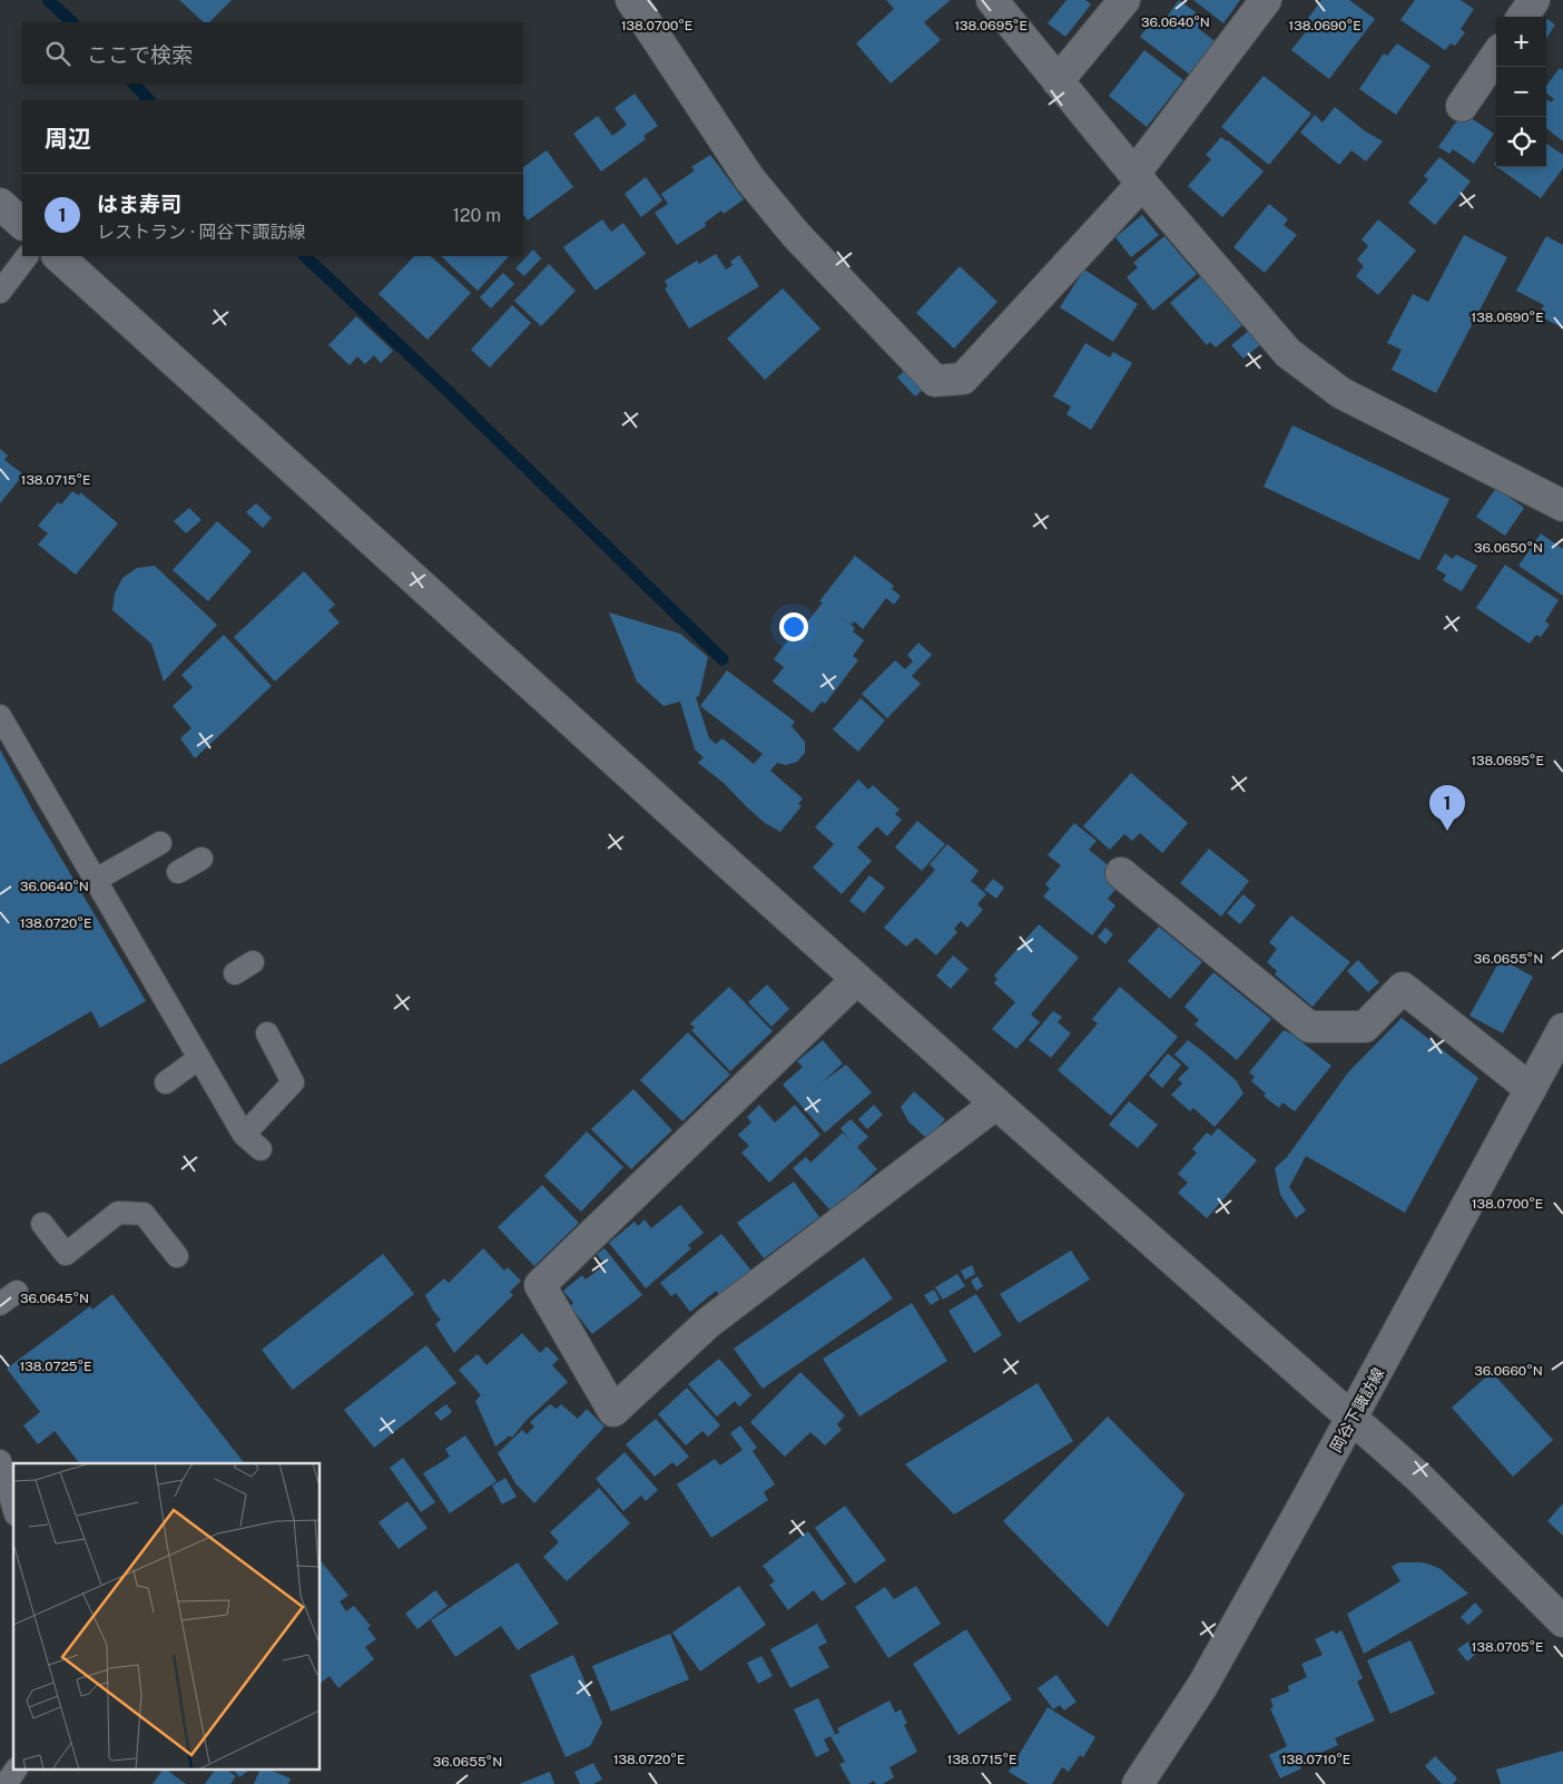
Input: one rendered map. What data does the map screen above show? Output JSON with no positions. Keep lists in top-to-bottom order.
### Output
{
  "streets": {
    "street": ["岡谷下諏訪線"]
  },
  "page": {
    "map_buttons": ["+", "−"],
    "search": "ここで検索",
    "heading": "周辺",
    "list": [
      {
        "mark": "1",
        "name": "はま寿司",
        "note": "レストラン · 岡谷下諏訪線",
        "value": "120 m"
      }
    ],
    "pins": "1"
  },
  "coordinates": [
    "36.0640°N",
    "138.0700°E",
    "138.0695°E",
    "138.0690°E",
    "138.0715°E",
    "36.0650°N",
    "138.0720°E",
    "36.0655°N",
    "36.0645°N",
    "138.0725°E",
    "36.0660°N",
    "138.0705°E",
    "138.0710°E"
  ]
}
